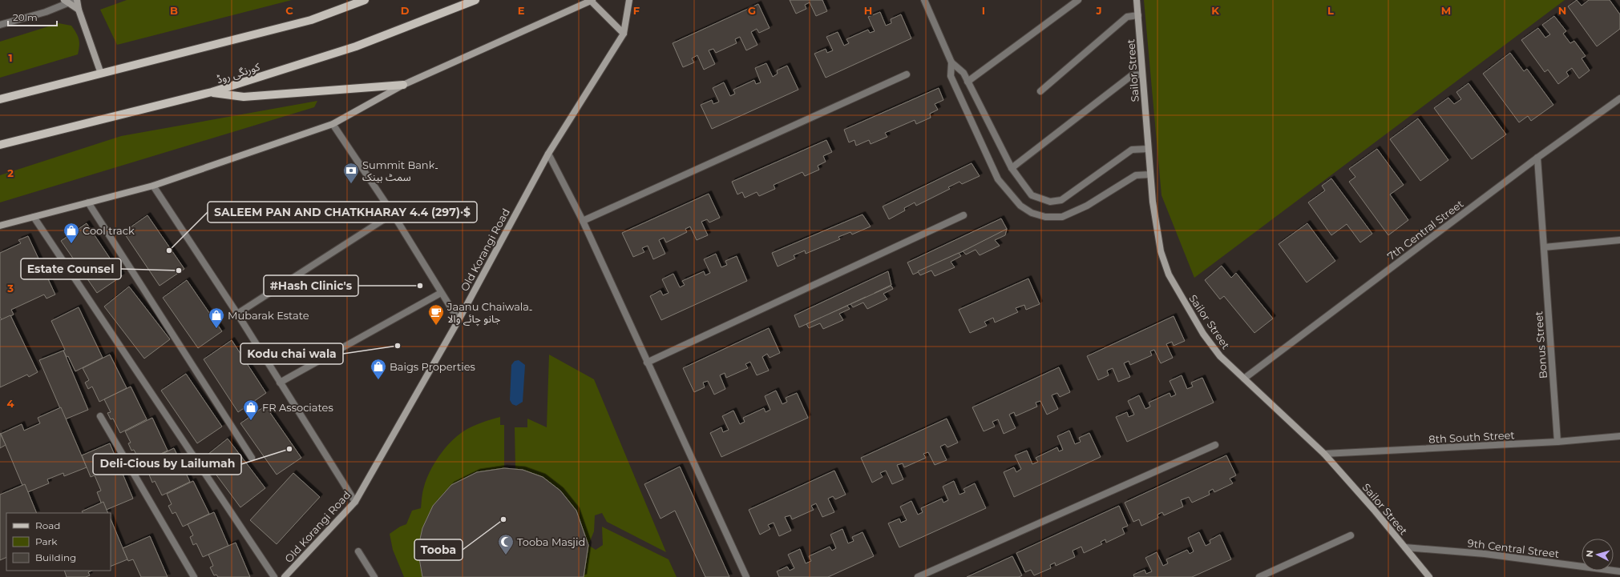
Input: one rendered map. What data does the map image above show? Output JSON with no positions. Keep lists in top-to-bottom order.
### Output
{
  "streets": {
    "main road": ["کورنگی روڈ"],
    "street": [
      "Sailor Street",
      "7th Central Street",
      "Old Korangi Road",
      "Bonus Street",
      "8th South Street",
      "9th Central Street"
    ]
  },
  "crossings": [
    ["Sailor Street", "7th Central Street"],
    ["Sailor Street", "8th South Street"],
    ["Sailor Street", "9th Central Street"],
    ["7th Central Street", "Bonus Street"],
    ["Bonus Street", "8th South Street"]
  ],
  "places": {
    "bank": ["Summit Bank۔ سمٹ بینک"],
    "shop": [
      "Cool track",
      "Mubarak Estate",
      "Baigs Properties",
      "FR Associates"
    ],
    "other": [
      "SALEEM PAN AND CHATKHARAY 4.4 (297)·$",
      "Estate Counsel",
      "#Hash Clinic's",
      "Kodu chai wala",
      "Deli-Cious by Lailumah",
      "Tooba"
    ],
    "cafe": ["Jaanu Chaiwala۔ جانو چائے والا"],
    "mosque": ["Tooba Masjid"]
  },
  "legend": ["Road", "Park", "Building"],
  "scale_bar": "20 m",
  "north": "left",
  "grid": {
    "columns": [
      "B",
      "C",
      "D",
      "E",
      "F",
      "G",
      "H",
      "I",
      "J",
      "K",
      "L",
      "M",
      "N"
    ],
    "rows": [
      "1",
      "2",
      "3",
      "4"
    ]
  }
}
